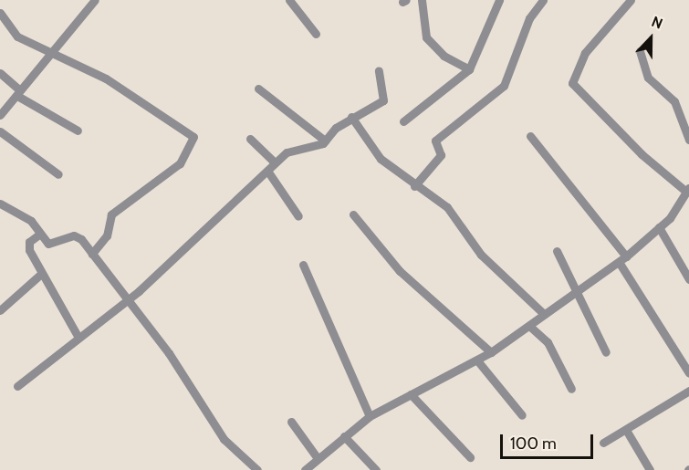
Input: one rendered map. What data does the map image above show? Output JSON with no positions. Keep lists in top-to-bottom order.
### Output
{
  "scale_bar": "100 m",
  "north": "top"
}
